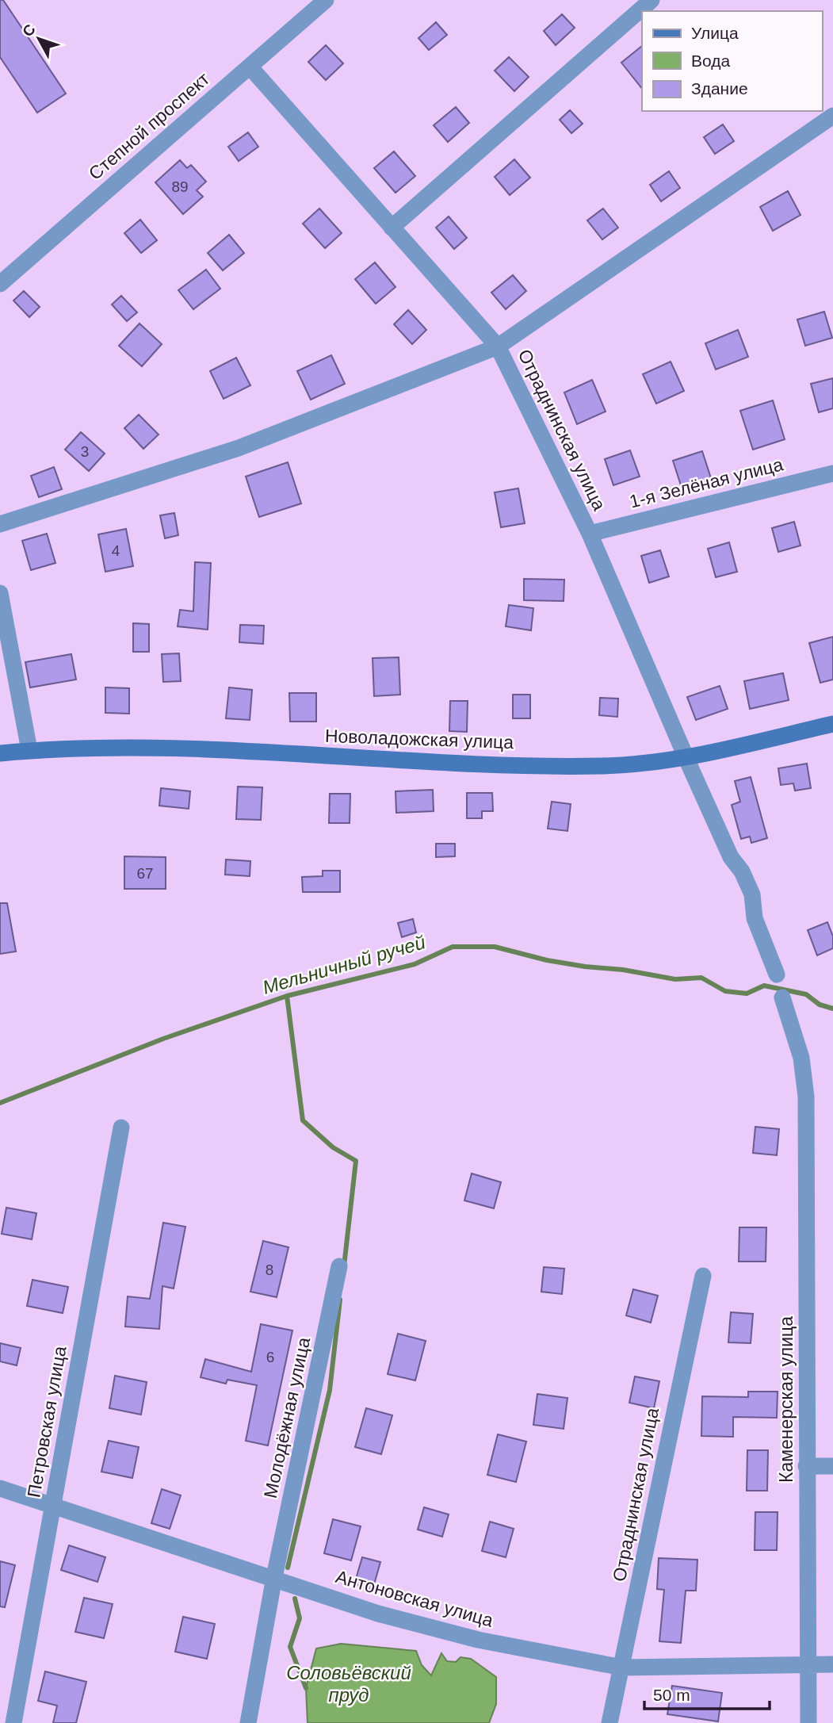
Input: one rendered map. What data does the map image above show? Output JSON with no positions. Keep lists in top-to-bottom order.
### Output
{
  "streets": {
    "street": [
      "Степной проспект",
      "Отраднинская улица",
      "1-я Зелёная улица",
      "Новоладожская улица",
      "Каменерская улица",
      "Молодёжная улица",
      "Петровская улица",
      "Антоновская улица"
    ]
  },
  "crossings": [
    ["Степной проспект", "Отраднинская улица"],
    ["Отраднинская улица", "1-я Зелёная улица"],
    ["Отраднинская улица", "Новоладожская улица"],
    ["Отраднинская улица", "Антоновская улица"],
    ["Каменерская улица", "Антоновская улица"],
    ["Молодёжная улица", "Антоновская улица"],
    ["Петровская улица", "Антоновская улица"]
  ],
  "water": ["Мельничный ручей", "Соловьёвский пруд"],
  "house_numbers": [
    "89",
    "3",
    "4",
    "67",
    "8",
    "6"
  ],
  "legend": ["Улица", "Вода", "Здание"],
  "scale_bar": "50 m",
  "north": "top left"
}
